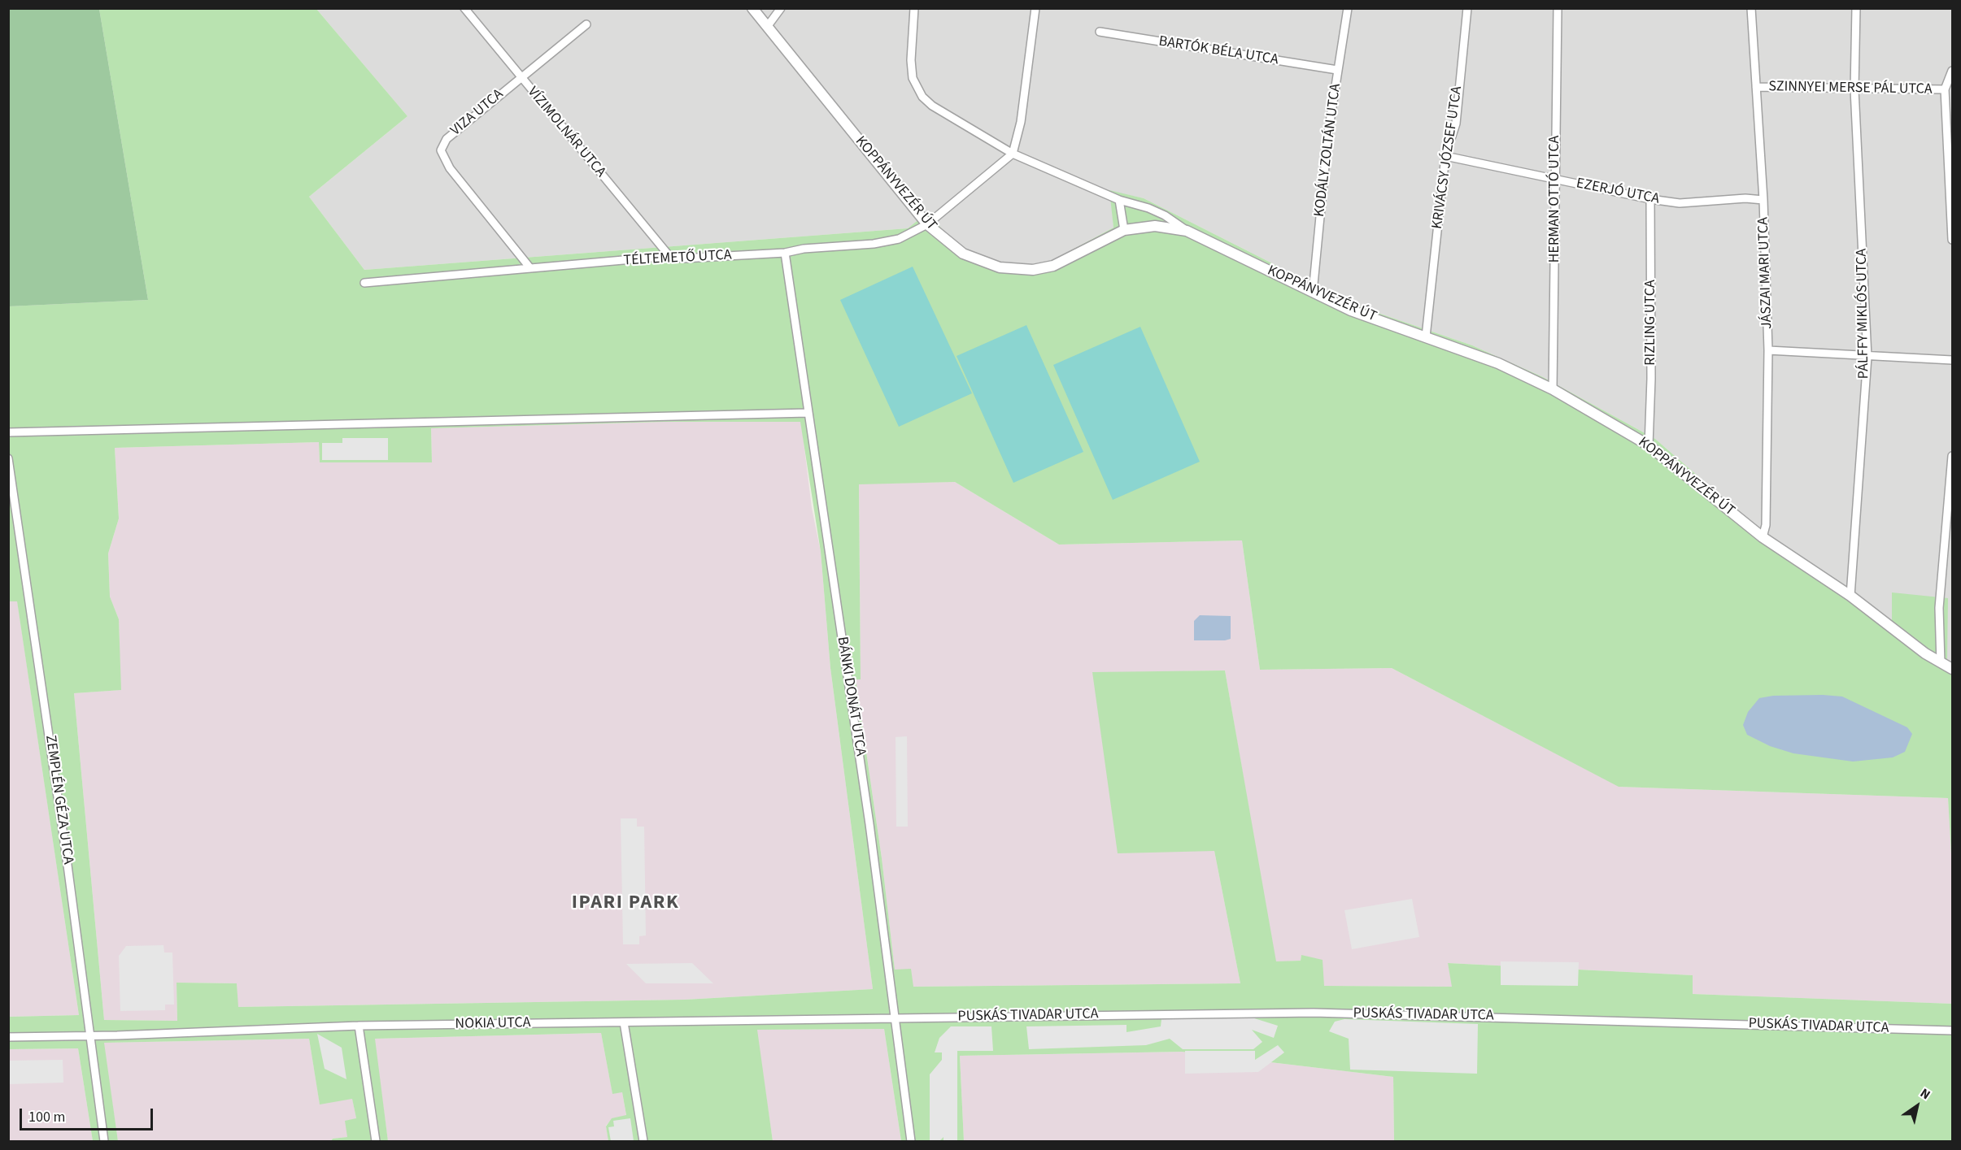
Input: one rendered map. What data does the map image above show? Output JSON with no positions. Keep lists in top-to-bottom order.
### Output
{
  "streets": {
    "street": [
      "BARTÓK BÉLA UTCA",
      "SZINNYEI MERSE PÁL UTCA",
      "VIZA UTCA",
      "VÍZIMOLNÁR UTCA",
      "KODÁLY ZOLTÁN UTCA",
      "KRIVÁCSY JÓZSEF UTCA",
      "KOPPÁNYVEZÉR ÚT",
      "EZERJÓ UTCA",
      "HERMAN OTTÓ UTCA",
      "TÉLTEMETŐ UTCA",
      "JÁSZAI MARI UTCA",
      "PÁLFFY MIKLÓS UTCA",
      "RIZLING UTCA",
      "BÁNKI DONÁT UTCA",
      "ZEMPLÉN GÉZA UTCA",
      "PUSKÁS TIVADAR UTCA",
      "NOKIA UTCA"
    ]
  },
  "crossings": [
    ["BARTÓK BÉLA UTCA", "KODÁLY ZOLTÁN UTCA"],
    ["SZINNYEI MERSE PÁL UTCA", "JÁSZAI MARI UTCA"],
    ["SZINNYEI MERSE PÁL UTCA", "PÁLFFY MIKLÓS UTCA"],
    ["VIZA UTCA", "VÍZIMOLNÁR UTCA"],
    ["VIZA UTCA", "TÉLTEMETŐ UTCA"],
    ["VÍZIMOLNÁR UTCA", "TÉLTEMETŐ UTCA"],
    ["KODÁLY ZOLTÁN UTCA", "KOPPÁNYVEZÉR ÚT"],
    ["KRIVÁCSY JÓZSEF UTCA", "KOPPÁNYVEZÉR ÚT"],
    ["KRIVÁCSY JÓZSEF UTCA", "EZERJÓ UTCA"],
    ["KOPPÁNYVEZÉR ÚT", "HERMAN OTTÓ UTCA"],
    ["KOPPÁNYVEZÉR ÚT", "TÉLTEMETŐ UTCA"],
    ["KOPPÁNYVEZÉR ÚT", "JÁSZAI MARI UTCA"],
    ["KOPPÁNYVEZÉR ÚT", "PÁLFFY MIKLÓS UTCA"],
    ["KOPPÁNYVEZÉR ÚT", "RIZLING UTCA"],
    ["EZERJÓ UTCA", "HERMAN OTTÓ UTCA"],
    ["EZERJÓ UTCA", "JÁSZAI MARI UTCA"],
    ["EZERJÓ UTCA", "RIZLING UTCA"],
    ["TÉLTEMETŐ UTCA", "BÁNKI DONÁT UTCA"],
    ["BÁNKI DONÁT UTCA", "PUSKÁS TIVADAR UTCA"],
    ["BÁNKI DONÁT UTCA", "NOKIA UTCA"],
    ["ZEMPLÉN GÉZA UTCA", "NOKIA UTCA"],
    ["PUSKÁS TIVADAR UTCA", "NOKIA UTCA"]
  ],
  "districts": ["IPARI PARK"],
  "scale_bar": "100 m",
  "north": "top right"
}
